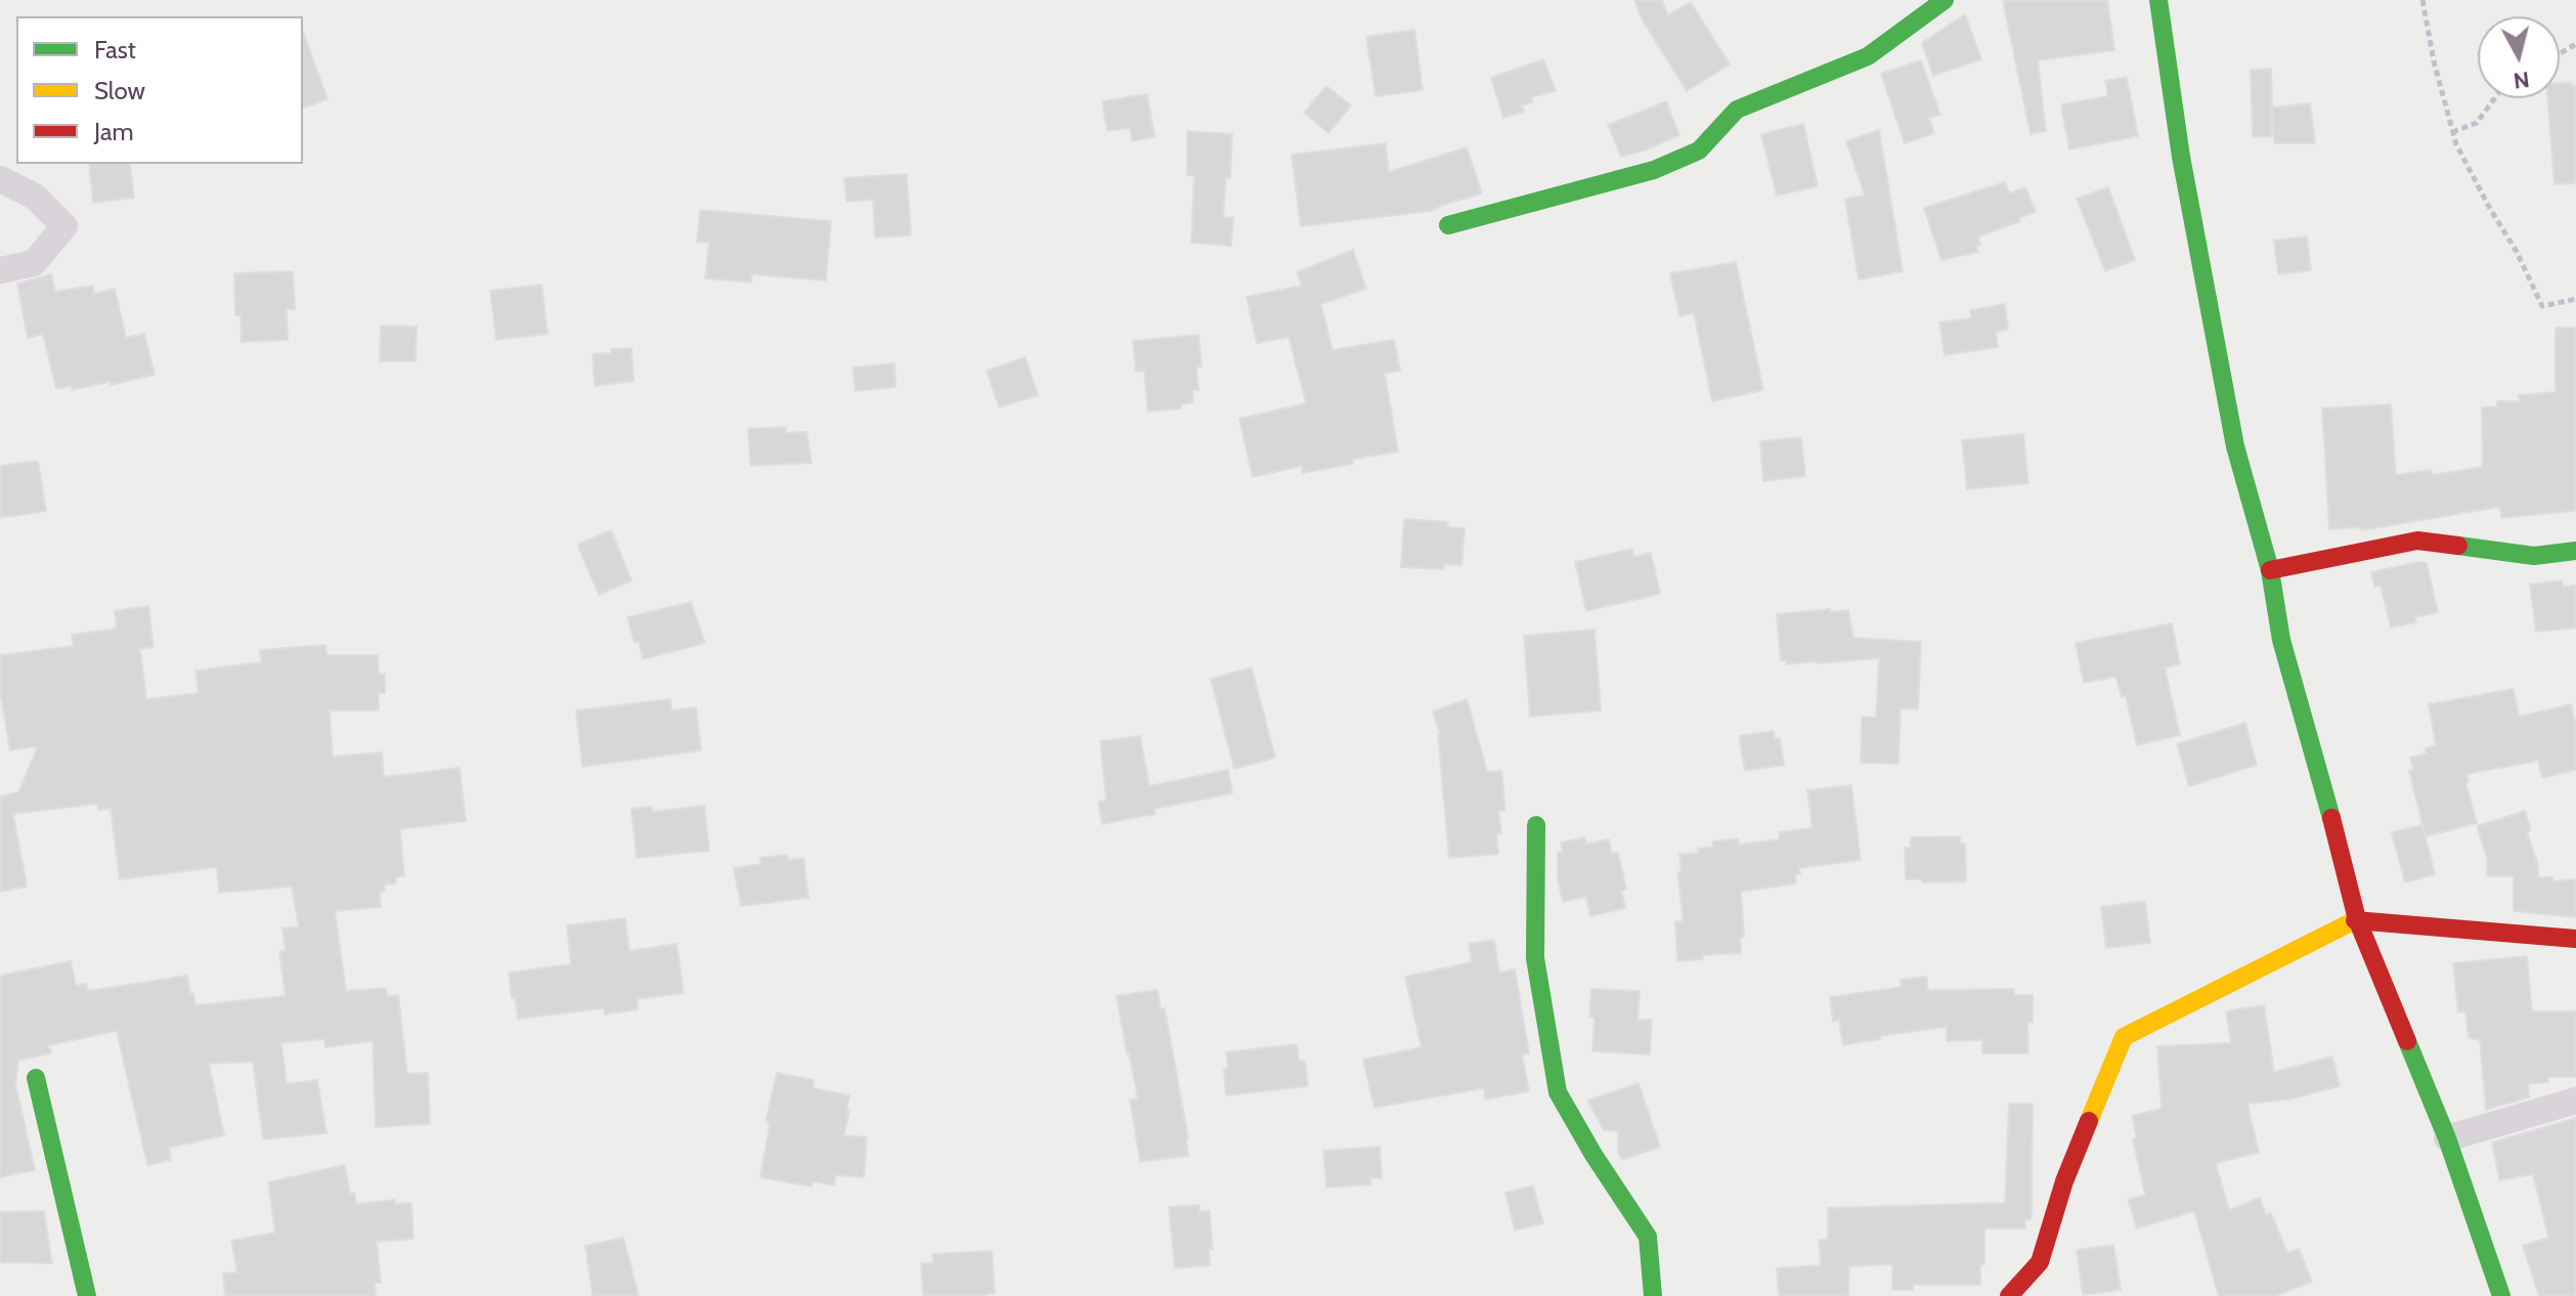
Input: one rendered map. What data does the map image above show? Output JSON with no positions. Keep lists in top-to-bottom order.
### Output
{
  "legend": ["Fast", "Slow", "Jam"],
  "north": "bottom"
}
